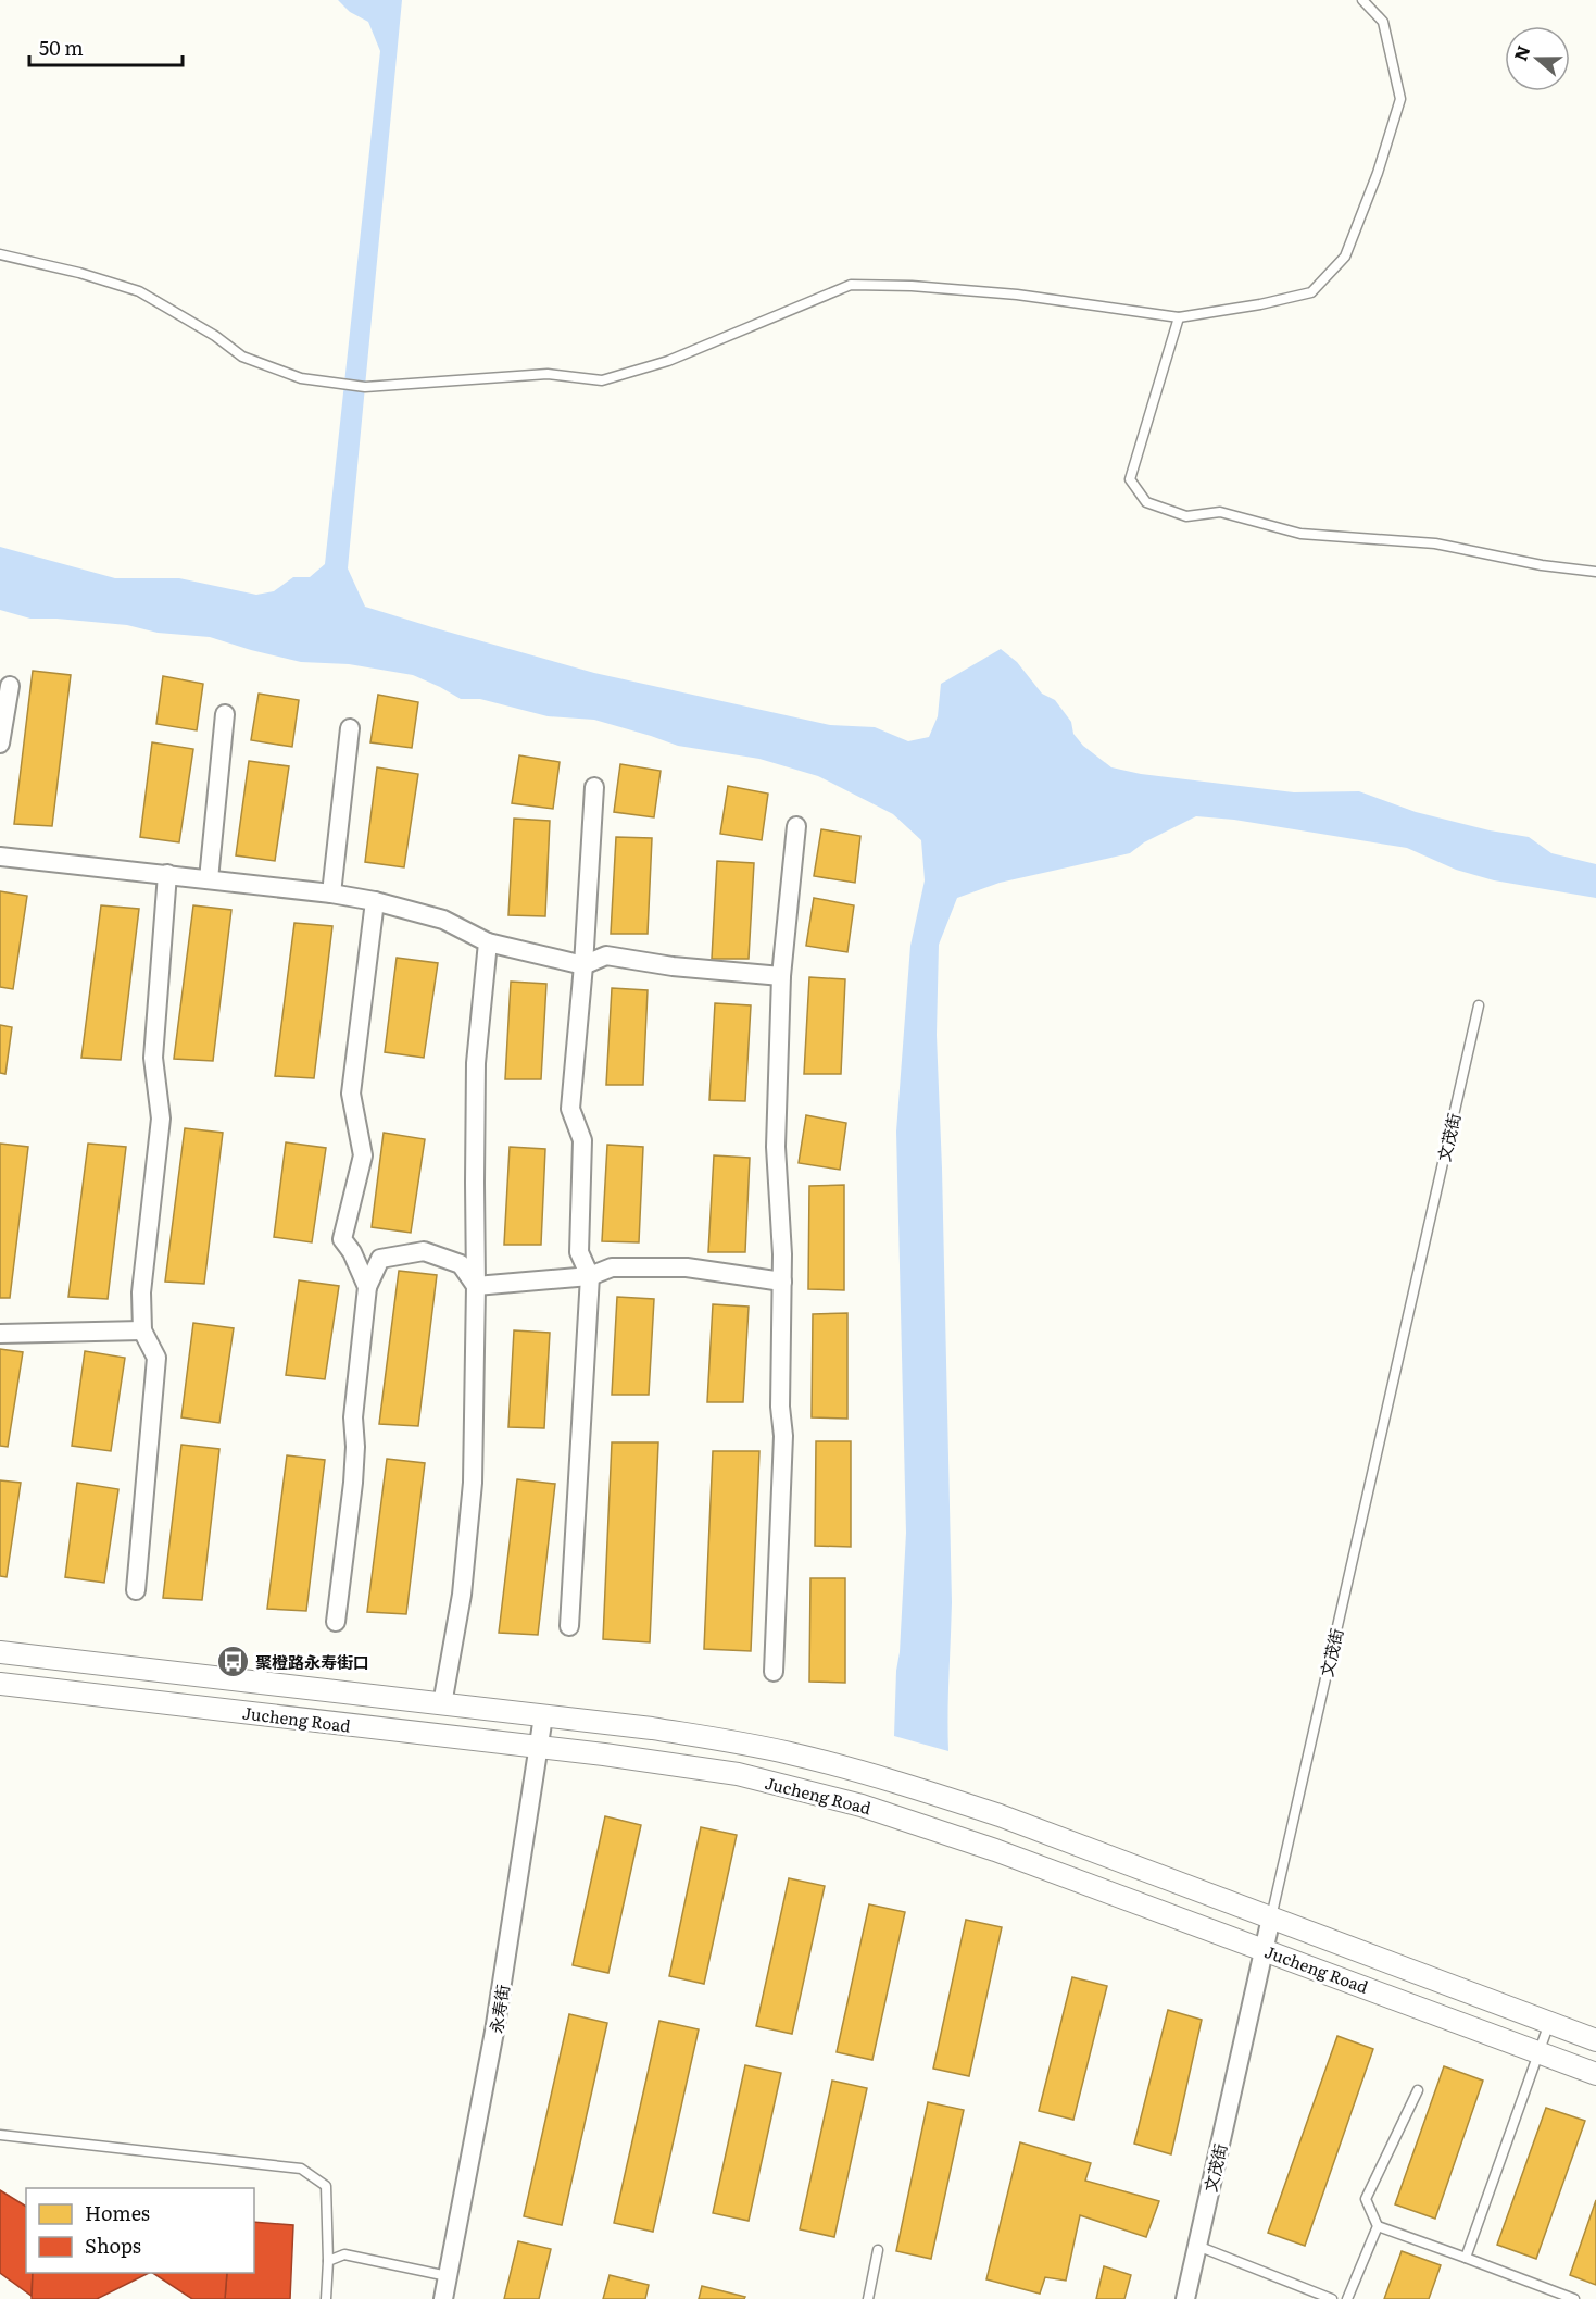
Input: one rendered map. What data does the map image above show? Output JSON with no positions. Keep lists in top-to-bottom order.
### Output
{
  "streets": {
    "street": ["文茂街", "Jucheng Road", "永寿街"]
  },
  "crossings": [
    ["文茂街", "Jucheng Road"],
    ["Jucheng Road", "永寿街"]
  ],
  "places": {
    "bus stop": ["聚橙路永寿街口"]
  },
  "legend": ["Homes", "Shops"],
  "scale_bar": "50 m",
  "north": "left"
}
